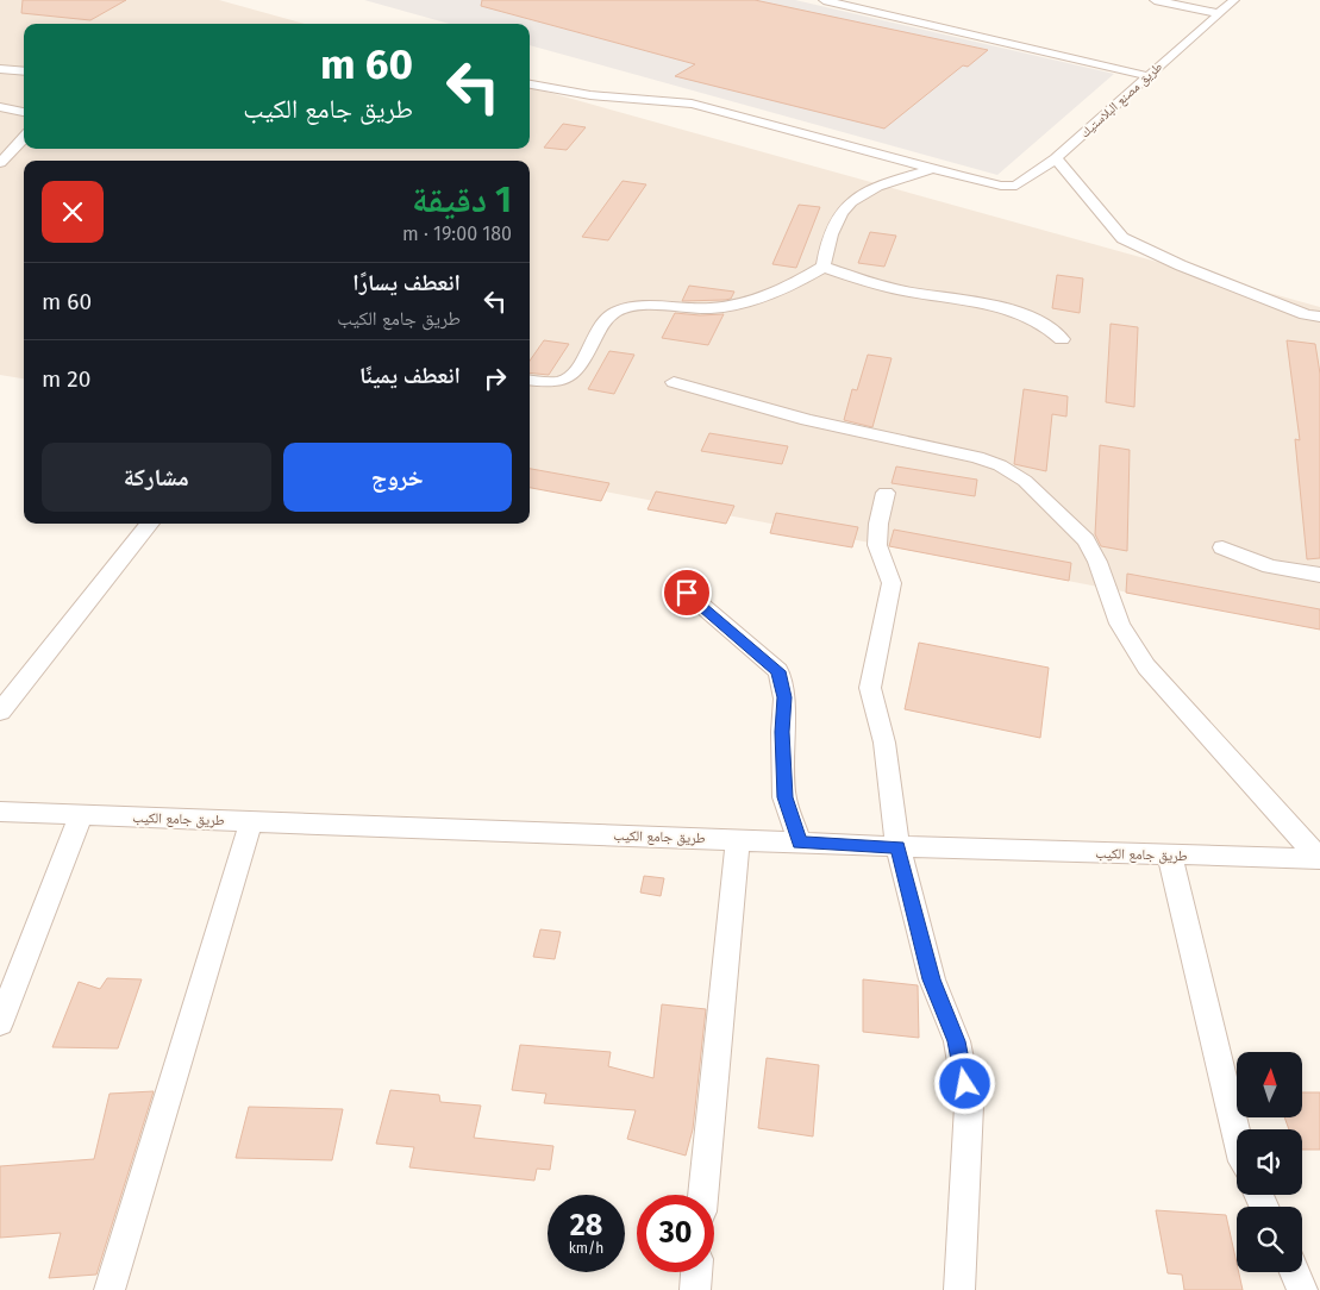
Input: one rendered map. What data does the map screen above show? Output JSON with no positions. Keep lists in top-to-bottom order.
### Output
{
  "streets": {
    "street": ["طريق مصنع البلاستيك", "طريق جامع الكيب"]
  },
  "north": "top",
  "page": {
    "turn": ["60 m", "طريق جامع الكيب"],
    "heading": ["1 دقيقة", "180 m · 19:00"],
    "list": [
      {
        "name": "انعطف يسارًا",
        "note": "طريق جامع الكيب",
        "value": "60 m"
      },
      {
        "name": "انعطف يمينًا",
        "value": "20 m"
      }
    ],
    "buttons": ["خروج", "مشاركة"],
    "speed": "28 km/h",
    "limit": "30"
  }
}
